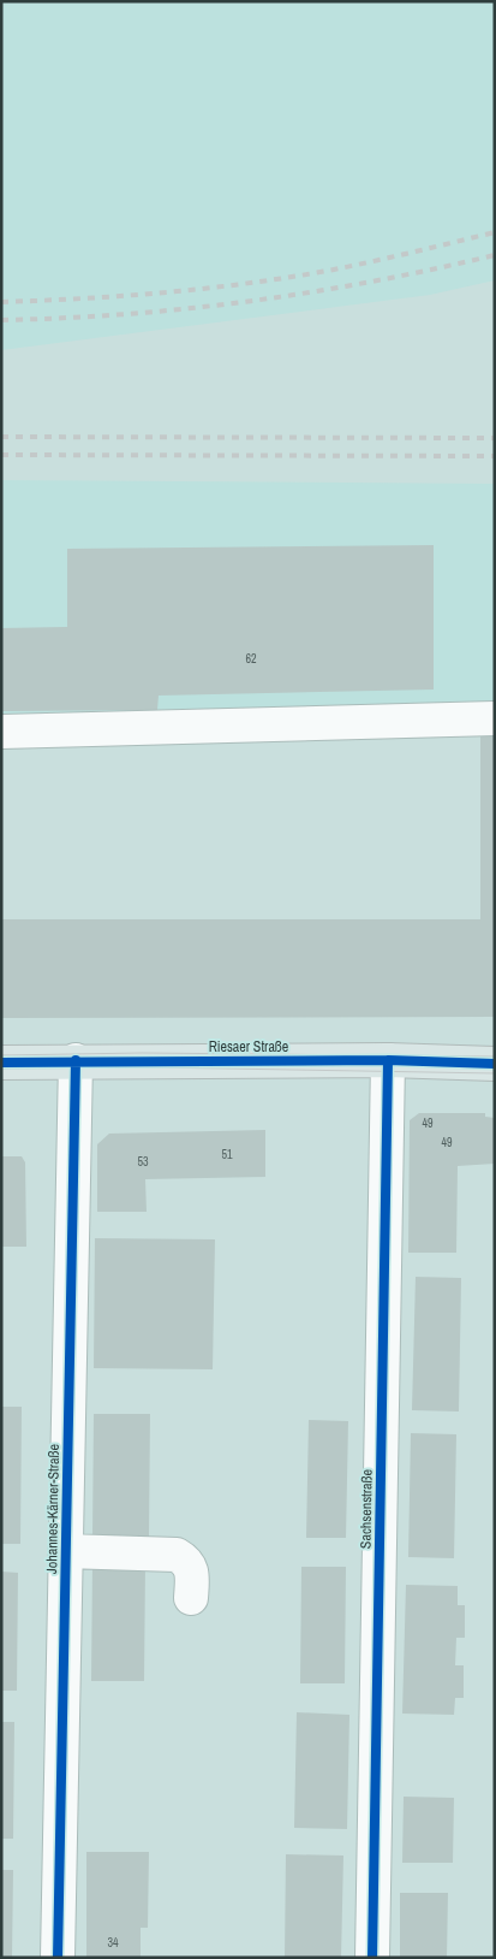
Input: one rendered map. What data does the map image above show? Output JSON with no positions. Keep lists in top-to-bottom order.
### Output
{
  "streets": {
    "main road": ["Riesaer Straße"],
    "street": ["Johannes-Kärner-Straße", "Sachsenstraße"]
  },
  "crossings": [
    ["Riesaer Straße", "Johannes-Kärner-Straße"],
    ["Riesaer Straße", "Sachsenstraße"]
  ],
  "house_numbers": [
    "62",
    "49",
    "49",
    "51",
    "53",
    "34"
  ]
}
